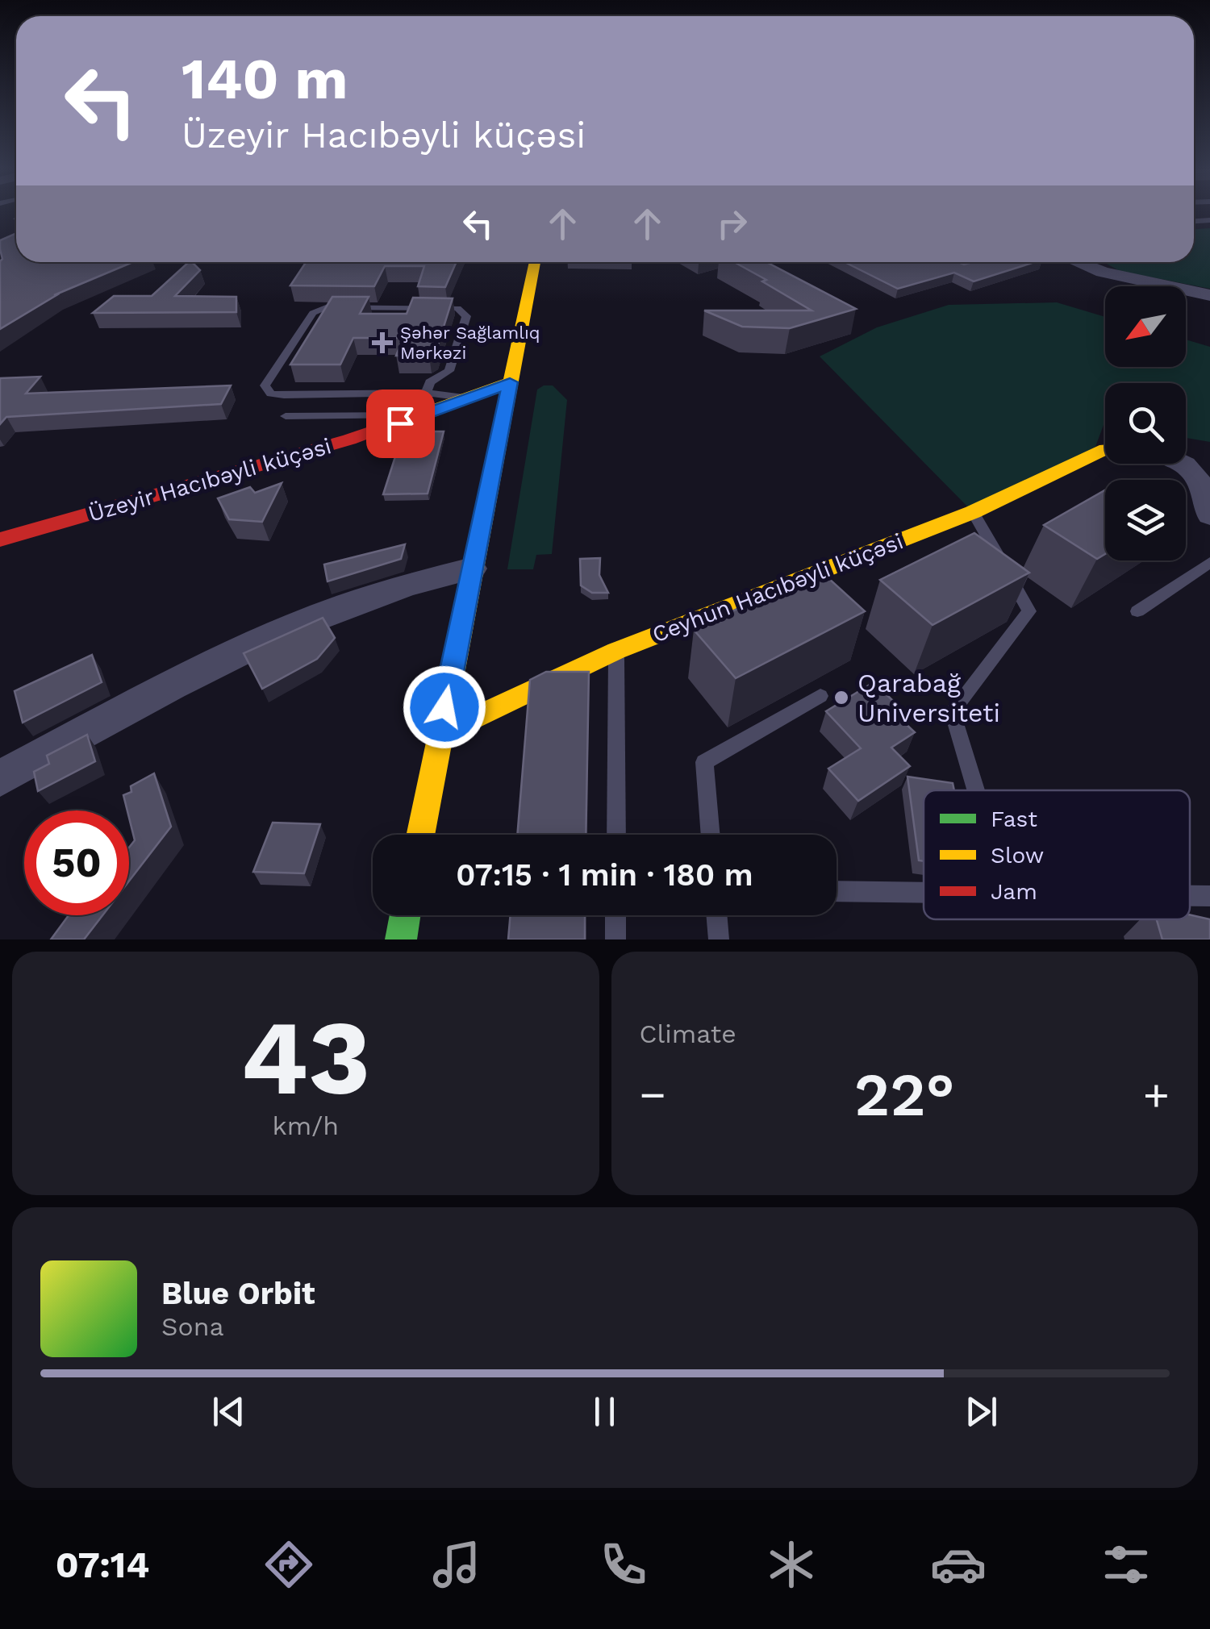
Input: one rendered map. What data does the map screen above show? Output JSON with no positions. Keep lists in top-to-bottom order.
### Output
{
  "streets": {
    "street": ["Üzeyir Hacıbəyli küçəsi", "Ceyhun Hacıbəyli küçəsi"]
  },
  "places": {
    "health": ["Şəhər Sağlamlıq Mərkəzi"],
    "other": ["Qarabağ Universiteti"]
  },
  "legend": ["Fast", "Slow", "Jam"],
  "north": "bottom left",
  "page": {
    "turn": ["140 m", "Üzeyir Hacıbəyli küçəsi"],
    "limit": "50",
    "trip": "07:15 · 1 min · 180 m",
    "tile": [
      ["43", "km/h"],
      "Climate"
    ],
    "heat": ["−", "22°", "+"],
    "song": ["Blue Orbit", "Sona"],
    "tabs": "07:14"
  }
}
